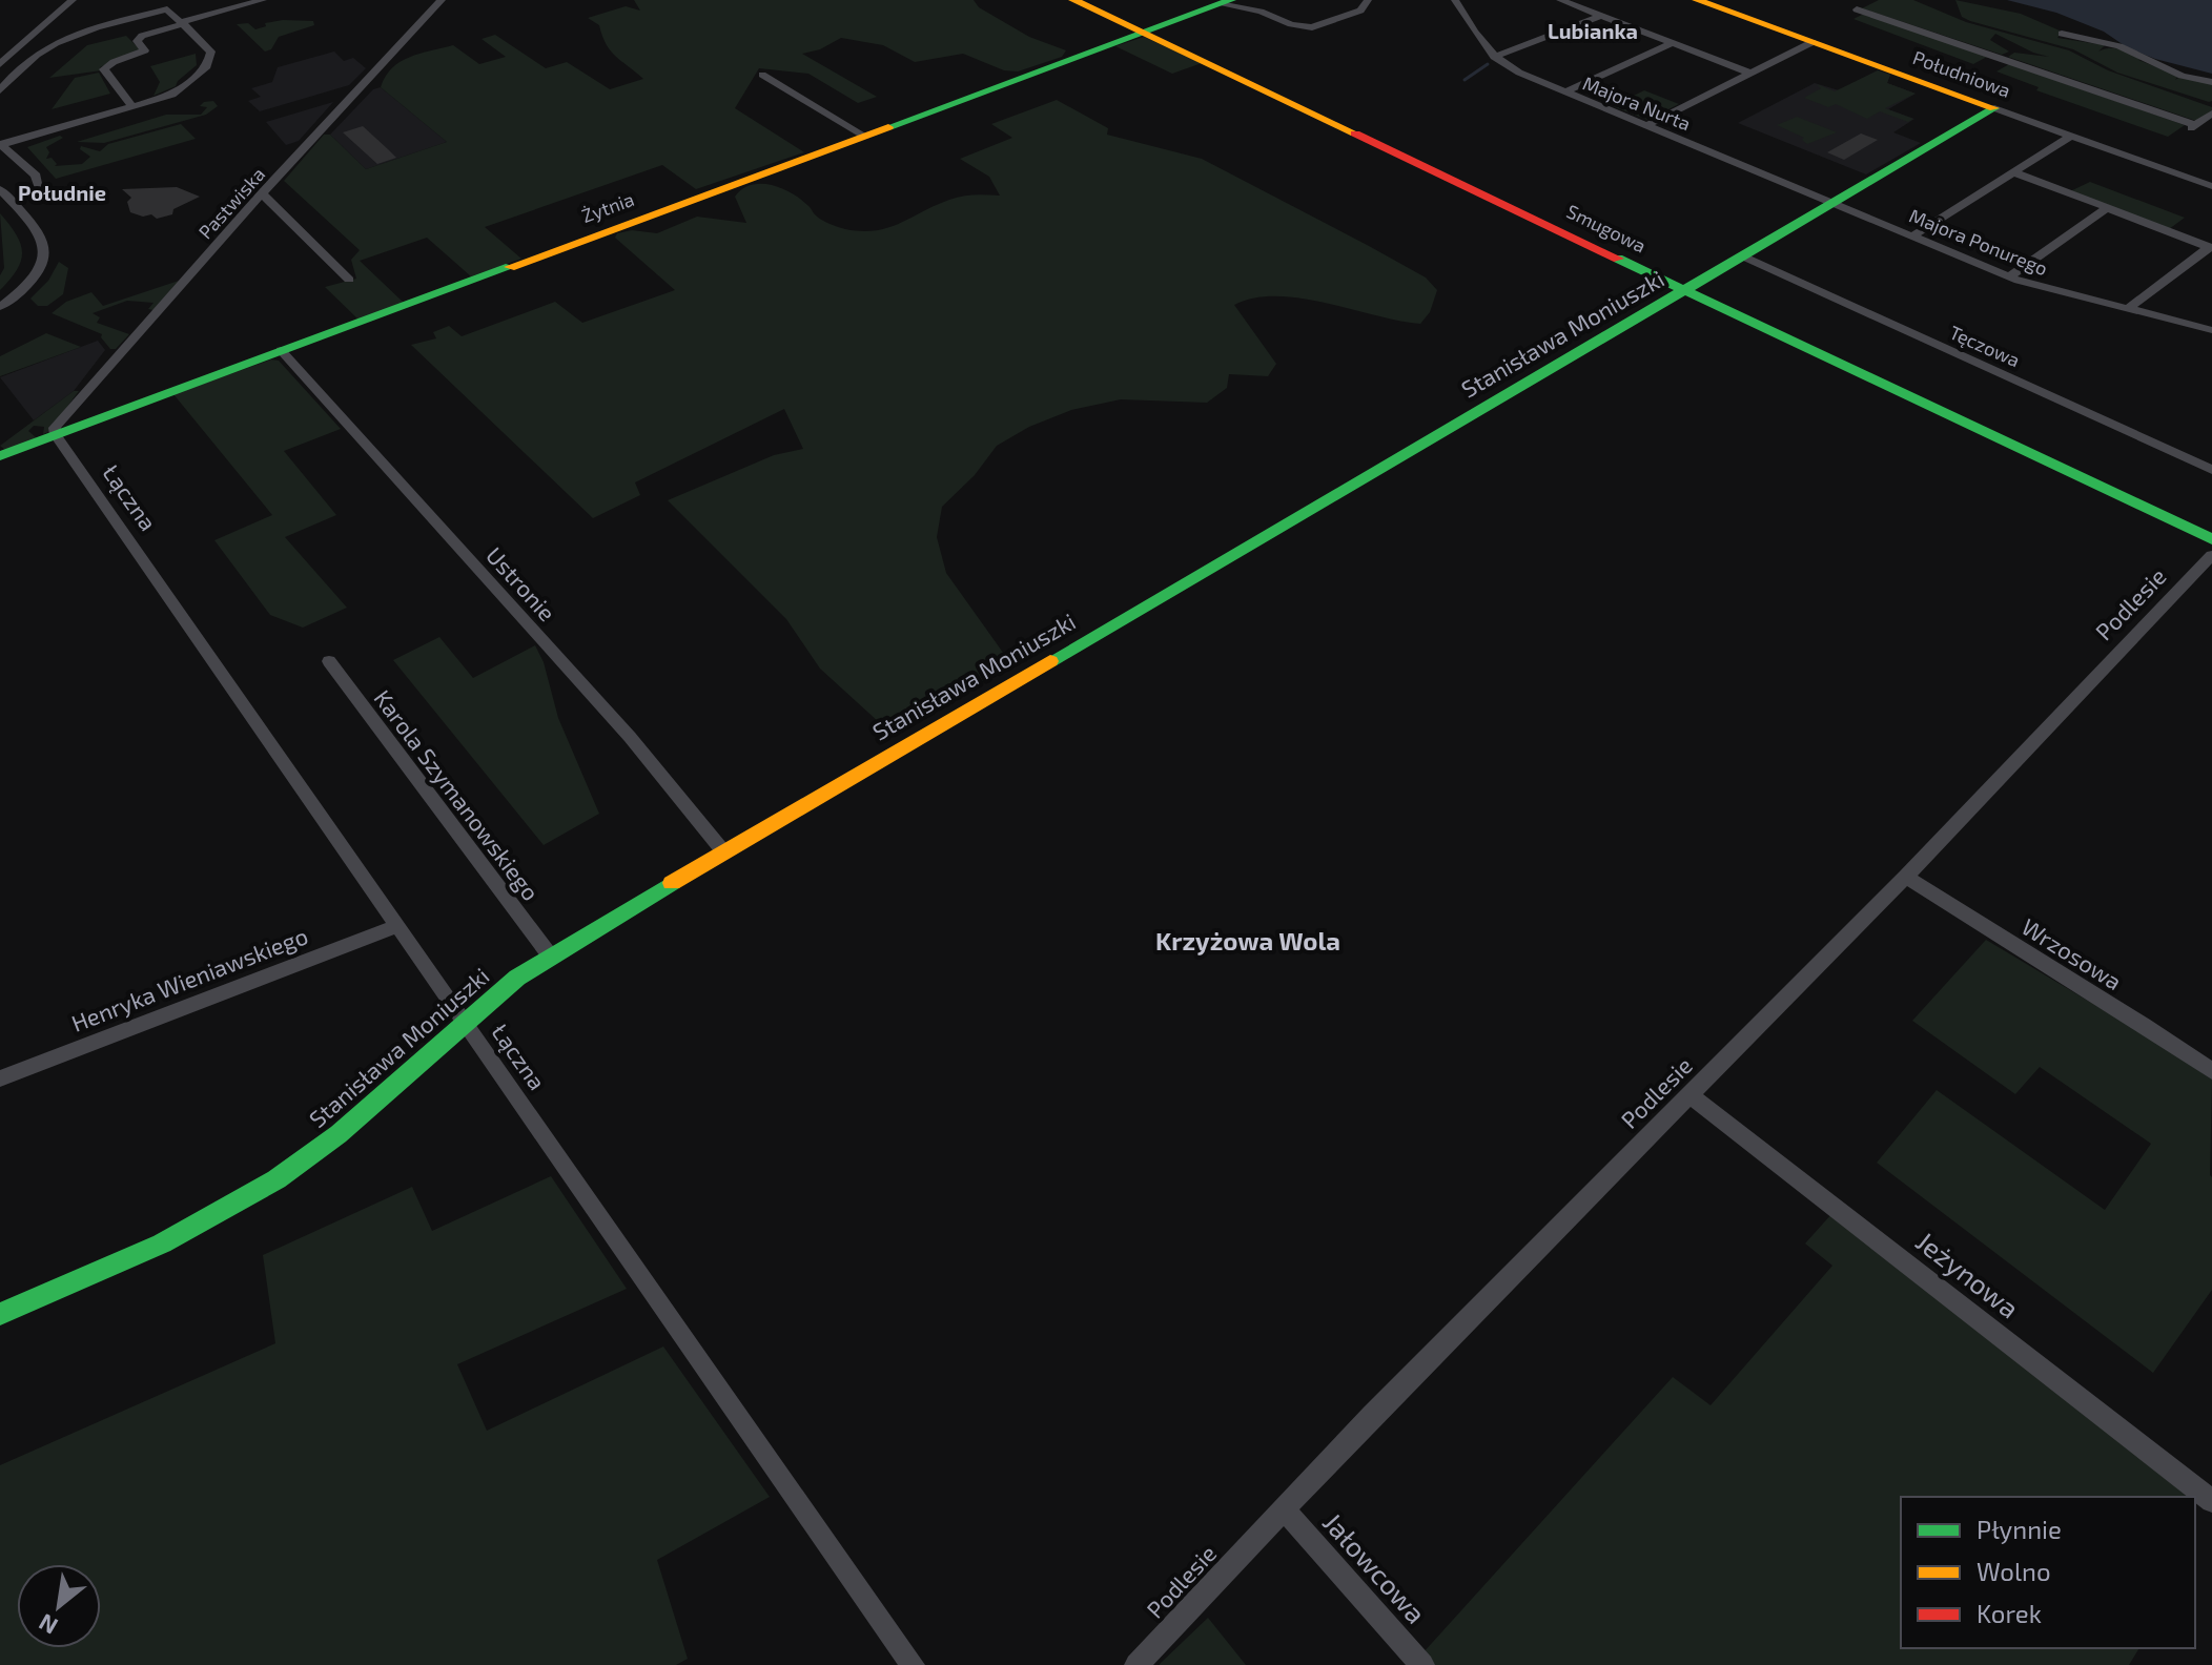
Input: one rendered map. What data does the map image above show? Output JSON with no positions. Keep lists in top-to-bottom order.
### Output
{
  "streets": {
    "street": [
      "Południowa",
      "Majora Nurta",
      "Pastwiska",
      "Żytnia",
      "Smugowa",
      "Majora Ponurego",
      "Stanisława Moniuszki",
      "Tęczowa",
      "Łączna",
      "Ustronie",
      "Podlesie",
      "Karola Szymanowskiego",
      "Wrzosowa",
      "Henryka Wieniawskiego",
      "Jeżynowa",
      "Jałowcowa"
    ]
  },
  "crossings": [
    ["Południowa", "Stanisława Moniuszki"],
    ["Majora Nurta", "Majora Ponurego"],
    ["Majora Nurta", "Stanisława Moniuszki"],
    ["Pastwiska", "Żytnia"],
    ["Pastwiska", "Łączna"],
    ["Żytnia", "Smugowa"],
    ["Żytnia", "Łączna"],
    ["Żytnia", "Ustronie"],
    ["Smugowa", "Stanisława Moniuszki"],
    ["Majora Ponurego", "Stanisława Moniuszki"],
    ["Stanisława Moniuszki", "Tęczowa"],
    ["Stanisława Moniuszki", "Łączna"],
    ["Stanisława Moniuszki", "Ustronie"],
    ["Stanisława Moniuszki", "Karola Szymanowskiego"],
    ["Łączna", "Henryka Wieniawskiego"],
    ["Podlesie", "Wrzosowa"],
    ["Podlesie", "Jeżynowa"],
    ["Podlesie", "Jałowcowa"]
  ],
  "districts": ["Lubianka", "Południe", "Krzyżowa Wola"],
  "legend": ["Płynnie", "Wolno", "Korek"],
  "north": "bottom left"
}
